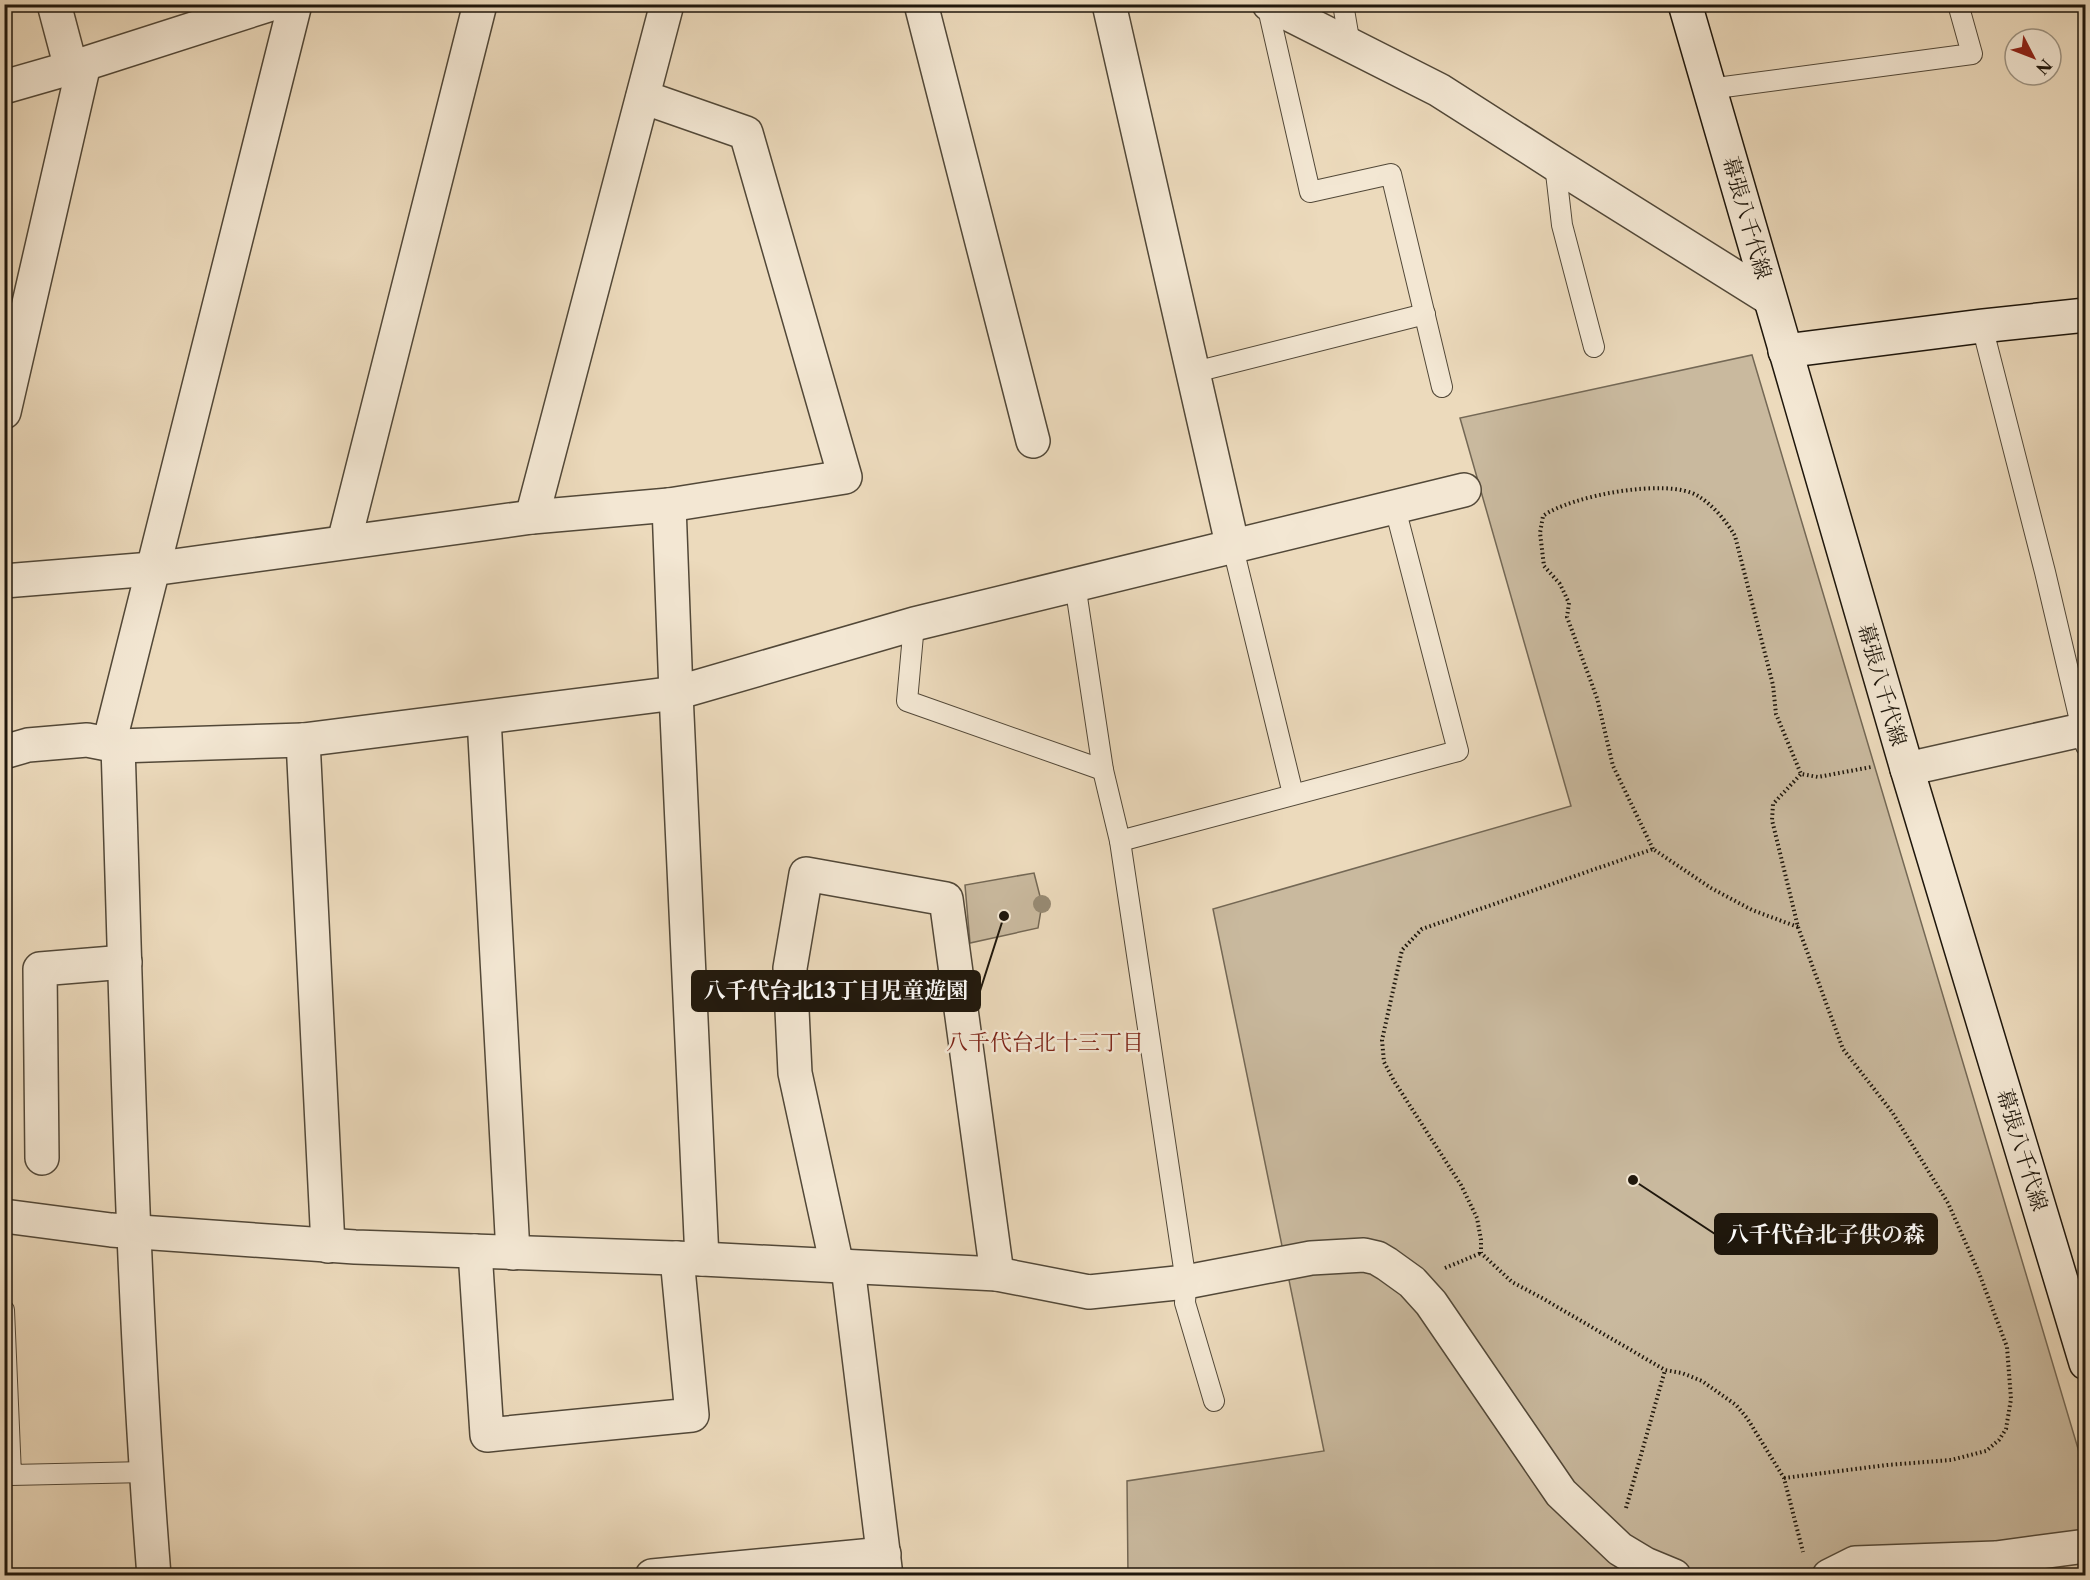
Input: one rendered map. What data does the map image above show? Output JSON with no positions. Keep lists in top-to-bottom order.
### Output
{
  "streets": {
    "street": ["幕張八千代線"]
  },
  "districts": ["八千代台北十三丁目"],
  "places": ["八千代台北13丁目児童遊園", "八千代台北子供の森"],
  "north": "bottom right"
}
